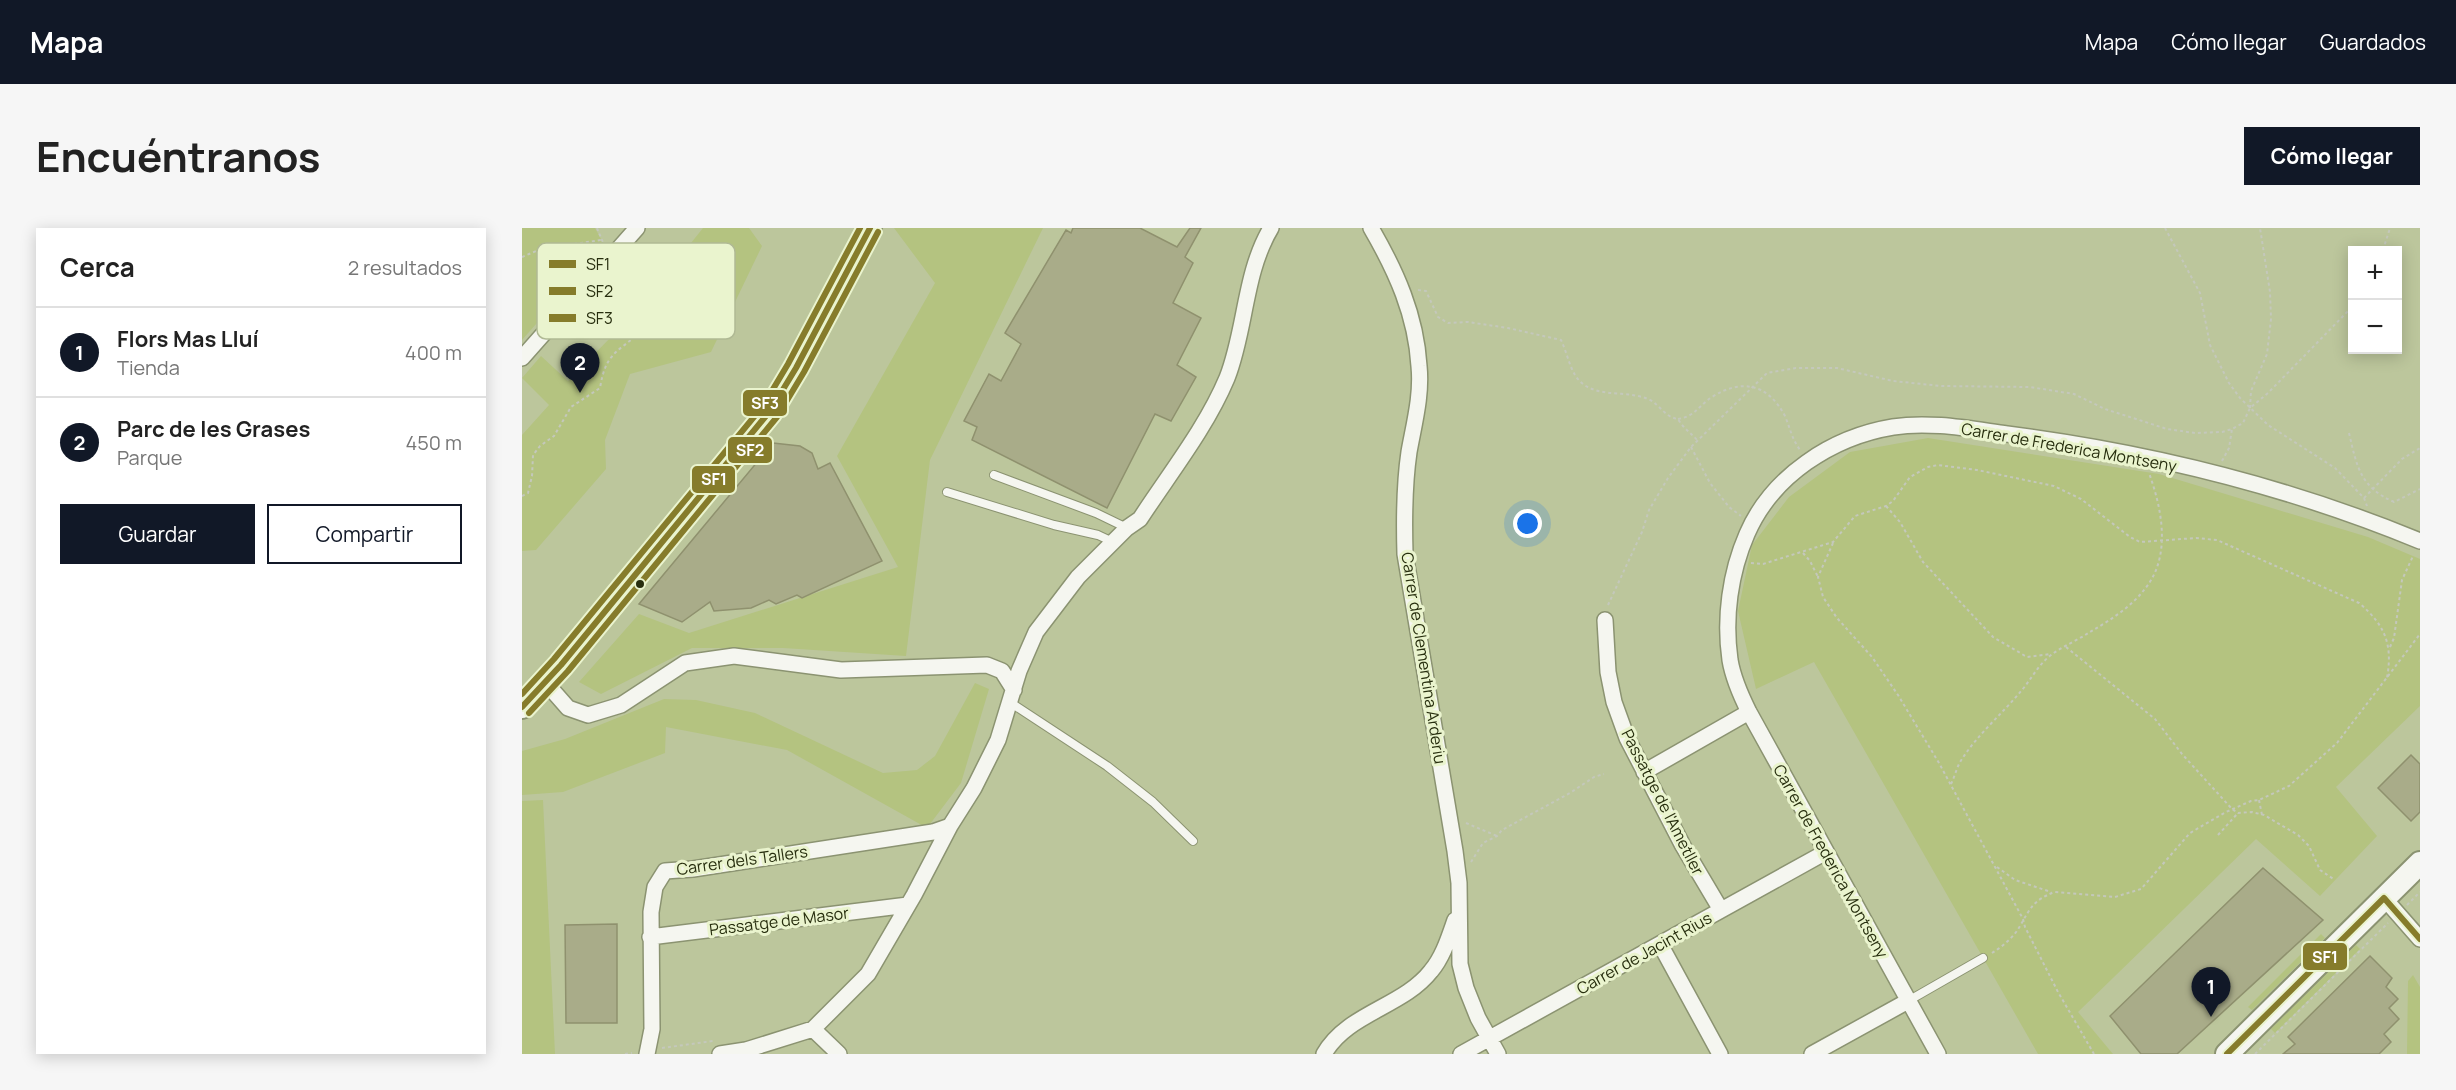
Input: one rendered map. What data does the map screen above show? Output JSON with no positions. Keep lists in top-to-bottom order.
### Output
{
  "streets": {
    "street": [
      "Carrer de Frederica Montseny",
      "Carrer de Clementina Arderiu",
      "Passatge de l'Ametller",
      "Carrer dels Tallers",
      "Passatge de Masor",
      "Carrer de Jacint Rius"
    ]
  },
  "crossings": [
    ["Carrer de Frederica Montseny", "Carrer de Jacint Rius"],
    ["Carrer de Clementina Arderiu", "Carrer de Jacint Rius"],
    ["Passatge de l'Ametller", "Carrer de Jacint Rius"],
    ["Carrer dels Tallers", "Passatge de Masor"]
  ],
  "lines": ["transit line SF1", "transit line SF3", "transit line SF2"],
  "legend": ["SF1", "SF2", "SF3"],
  "page": {
    "header": "Mapa",
    "nav": ["Mapa", "Cómo llegar", "Guardados"],
    "title": "Encuéntranos",
    "buttons": [
      "Cómo llegar",
      ["Guardar", "Compartir"]
    ],
    "heading": ["Cerca", "2 resultados"],
    "map_buttons": ["+", "−"],
    "list": [
      {
        "mark": "1",
        "name": "Flors Mas Lluí",
        "note": "Tienda",
        "value": "400 m"
      },
      {
        "mark": "2",
        "name": "Parc de les Grases",
        "note": "Parque",
        "value": "450 m"
      }
    ],
    "pins": ["2", "1"]
  }
}
